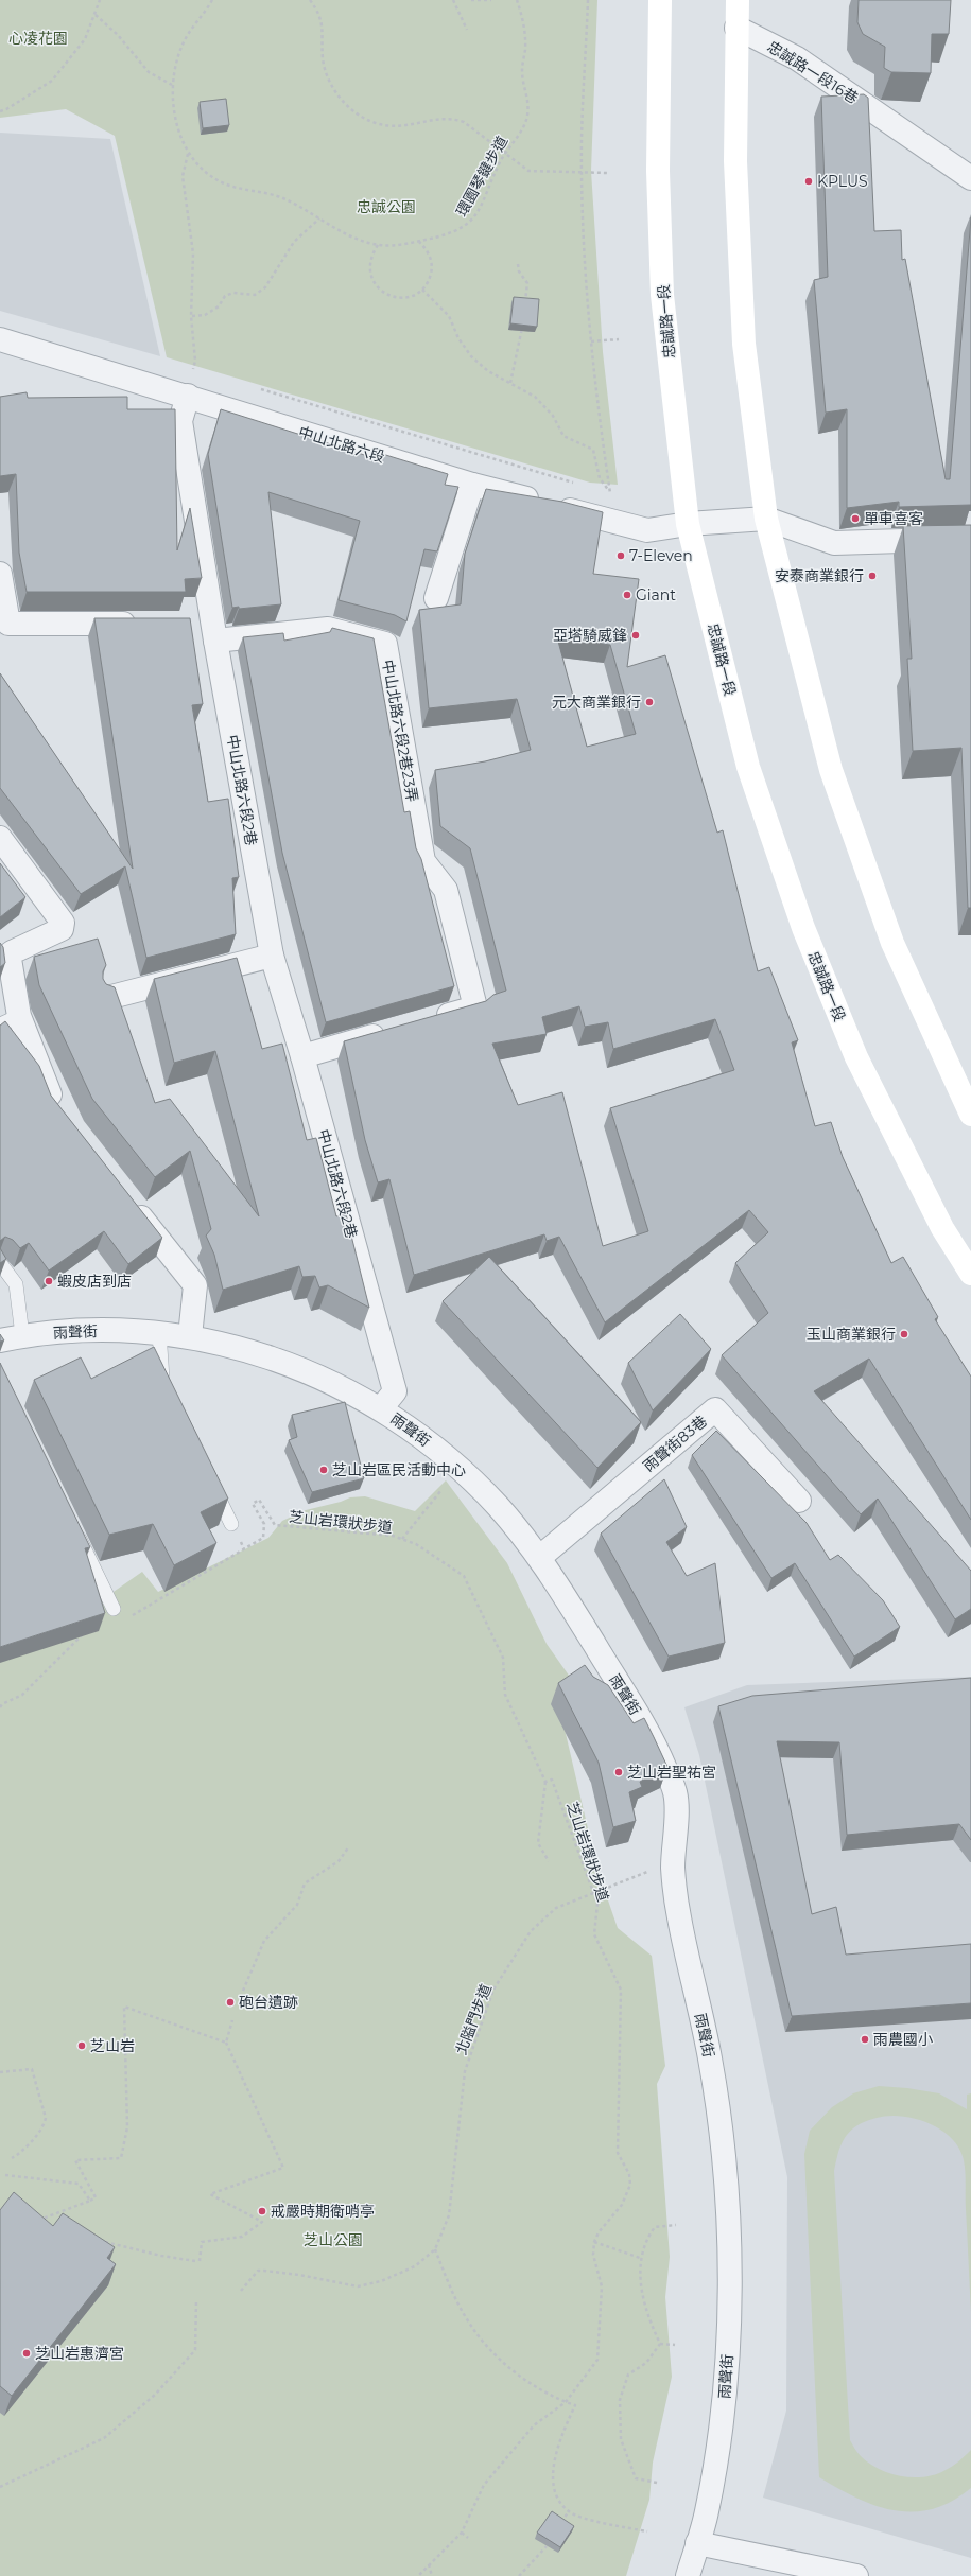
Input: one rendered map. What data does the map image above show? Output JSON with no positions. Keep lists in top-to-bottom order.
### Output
{
  "streets": {
    "street": [
      "忠誠路一段16巷",
      "忠誠路一段",
      "中山北路六段",
      "中山北路六段2巷23弄",
      "中山北路六段2巷",
      "雨聲街",
      "雨聲街83巷"
    ],
    "path": ["環園琴鍵步道", "芝山岩環狀步道", "北隘門步道"]
  },
  "crossings": [
    ["忠誠路一段", "中山北路六段"],
    ["中山北路六段", "中山北路六段2巷"],
    ["中山北路六段2巷23弄", "中山北路六段2巷"],
    ["中山北路六段2巷", "雨聲街"],
    ["雨聲街", "雨聲街83巷"],
    ["芝山岩環狀步道", "北隘門步道"]
  ],
  "parks": ["心凌花園", "忠誠公園", "芝山公園"],
  "places": [
    "KPLUS",
    "單車喜客",
    "7-Eleven",
    "安泰商業銀行",
    "Giant",
    "亞塔騎威鋒",
    "元大商業銀行",
    "蝦皮店到店",
    "玉山商業銀行",
    "芝山岩區民活動中心",
    "芝山岩聖祐宮",
    "砲台遺跡",
    "雨農國小",
    "芝山岩",
    "戒嚴時期衛哨亭",
    "芝山岩惠濟宮"
  ]
}
